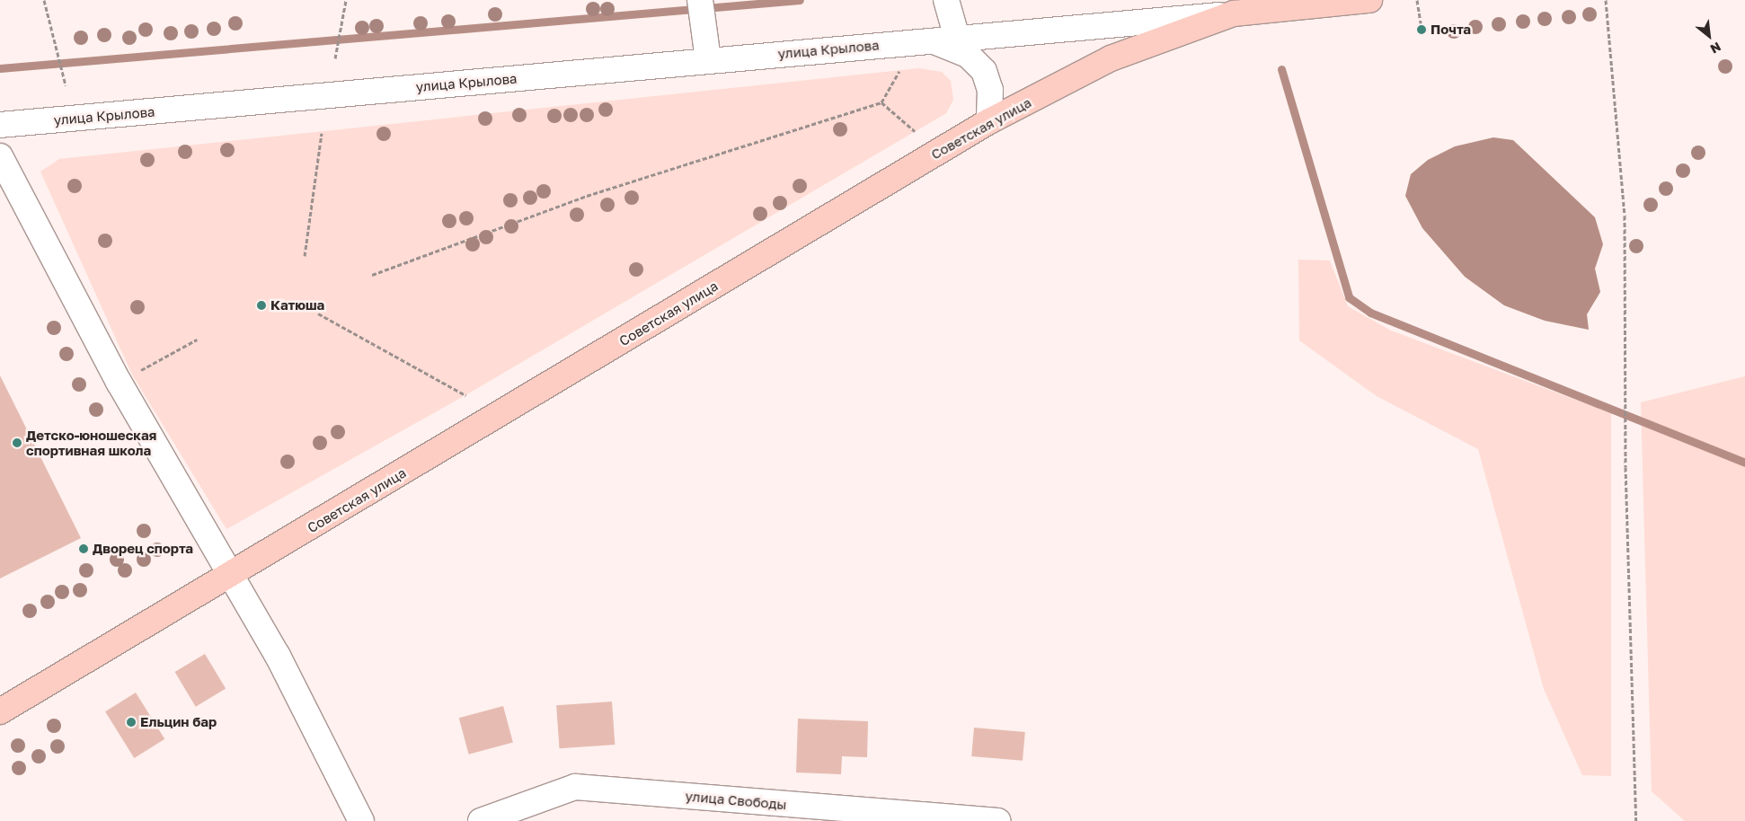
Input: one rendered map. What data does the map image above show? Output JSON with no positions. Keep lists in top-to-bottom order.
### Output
{
  "streets": {
    "main road": ["Советская улица"],
    "street": ["улица Крылова", "улица Свободы"]
  },
  "crossings": [
    ["улица Крылова", "Советская улица"]
  ],
  "places": [
    "Почта",
    "Катюша",
    "Детско-юношеская спортивная школа",
    "Дворец спорта",
    "Ельцин бар"
  ],
  "north": "bottom right"
}
